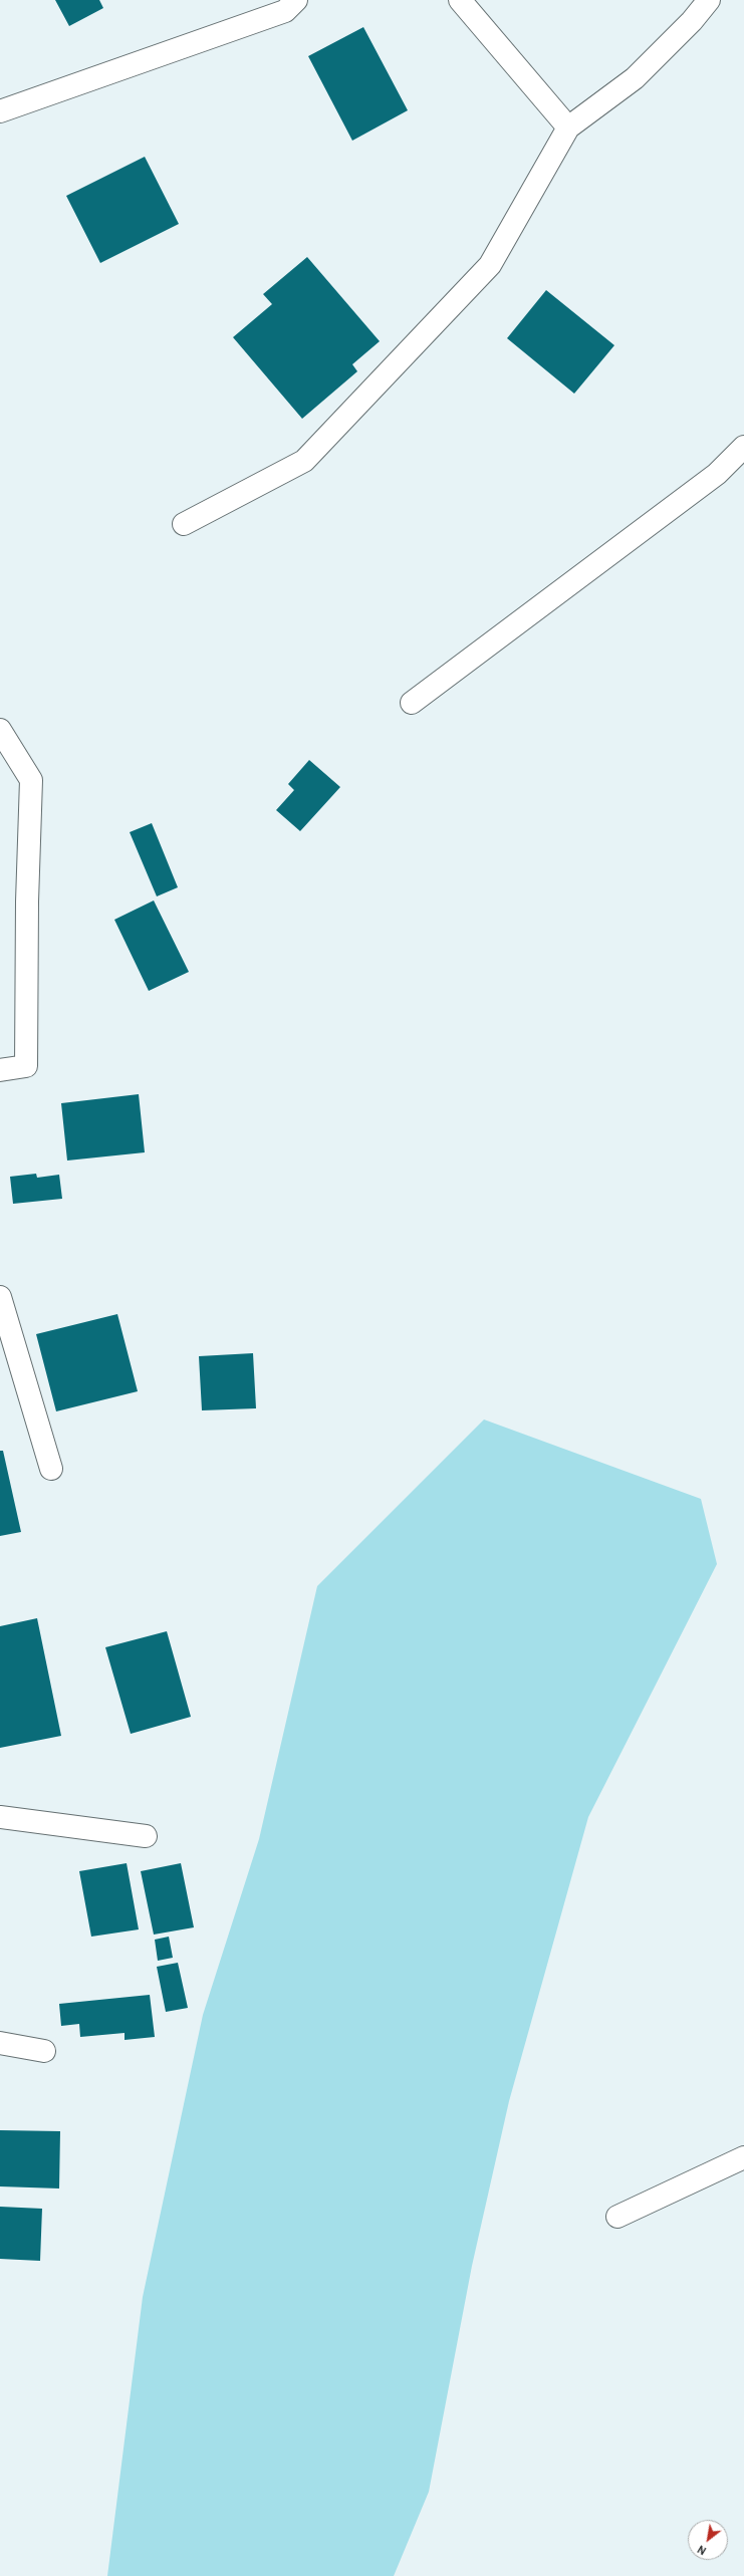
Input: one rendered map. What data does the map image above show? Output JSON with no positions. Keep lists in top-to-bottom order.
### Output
{
  "north": "bottom left"
}
